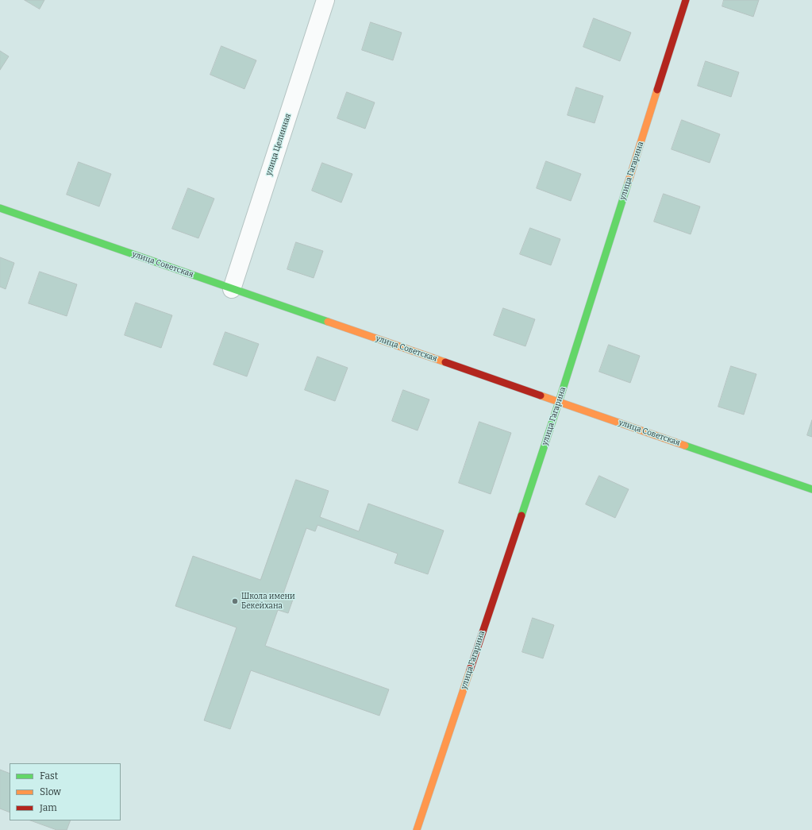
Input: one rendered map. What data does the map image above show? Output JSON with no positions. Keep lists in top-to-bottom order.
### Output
{
  "streets": {
    "street": ["улица Целинная", "улица Гагарина", "улица Советская"]
  },
  "crossings": [
    ["улица Целинная", "улица Советская"],
    ["улица Гагарина", "улица Советская"]
  ],
  "places": ["Школа имени Бекейхана"],
  "legend": ["Fast", "Slow", "Jam"]
}
